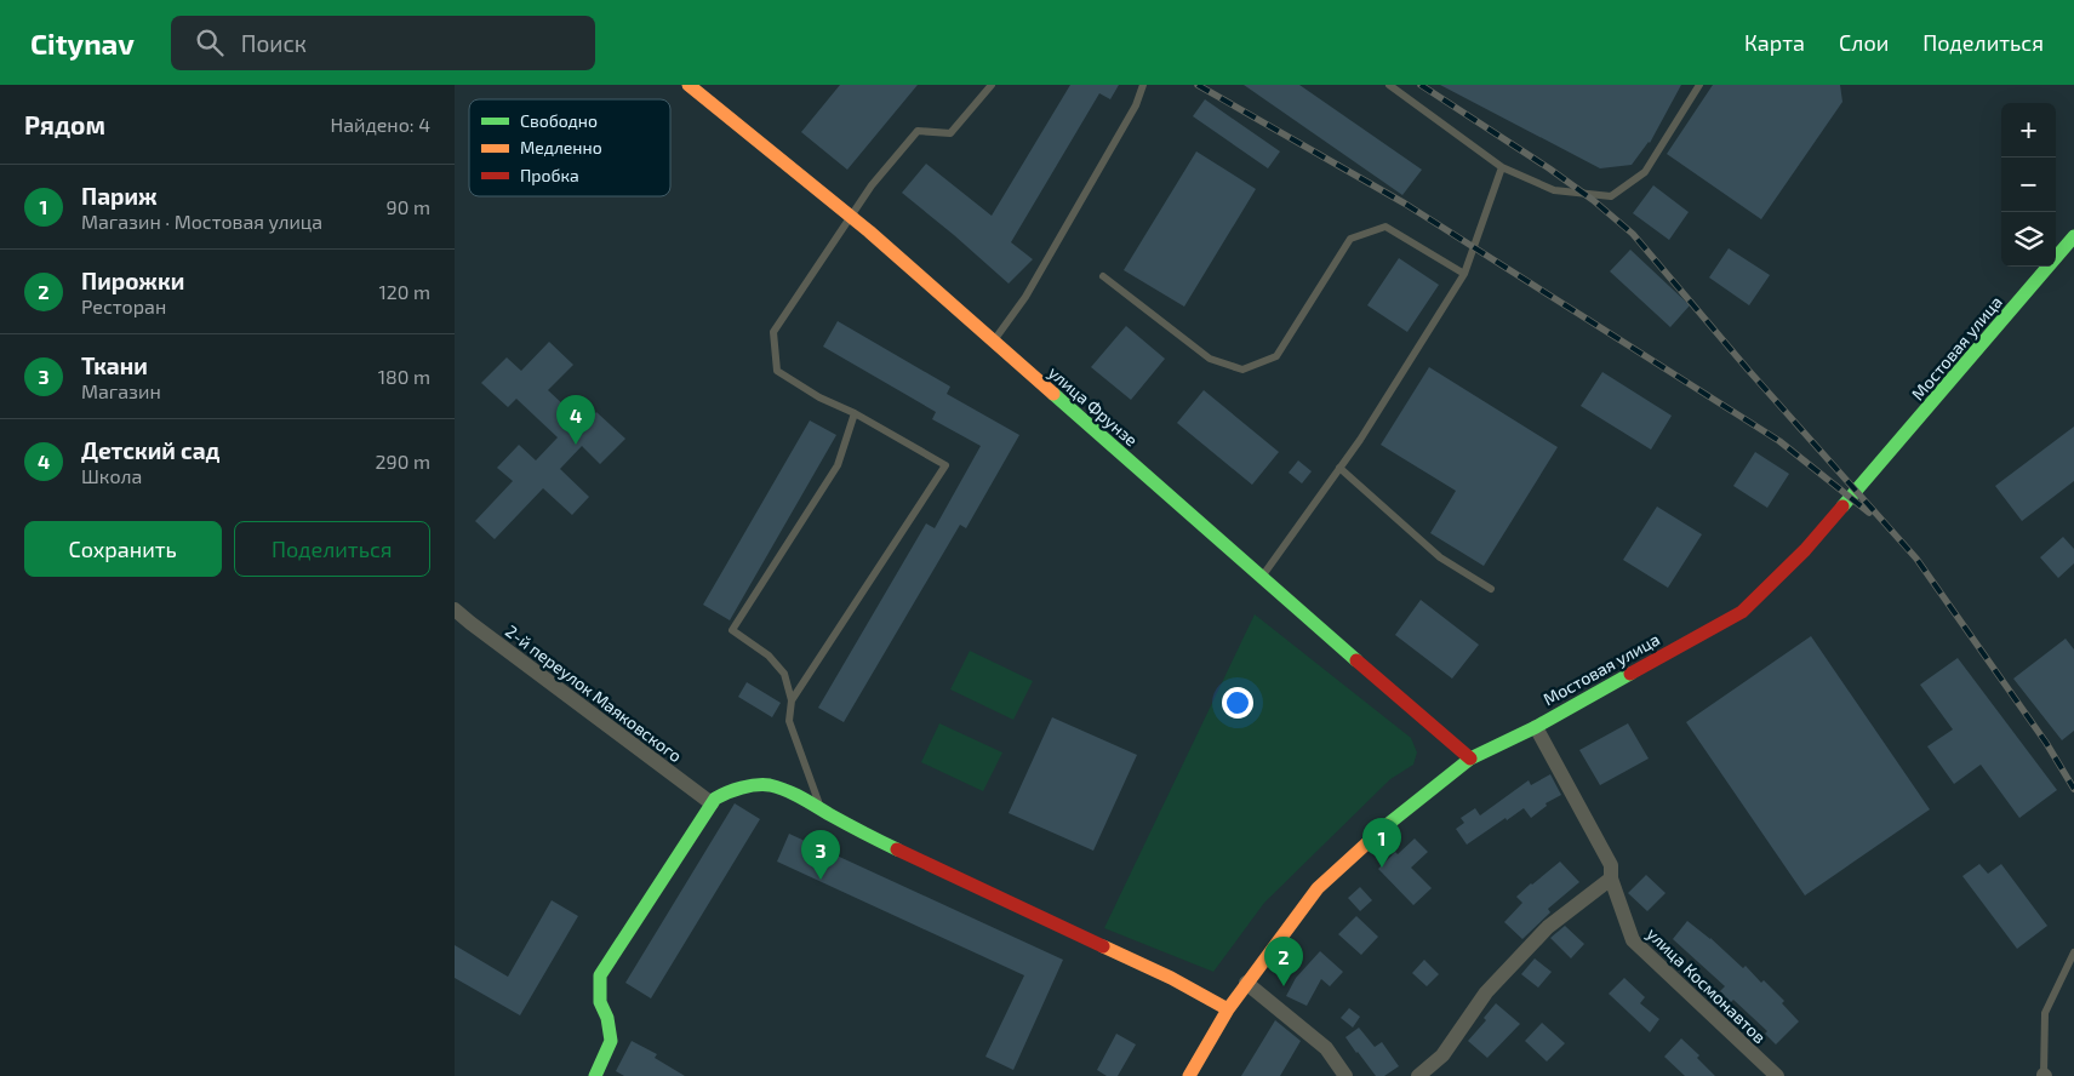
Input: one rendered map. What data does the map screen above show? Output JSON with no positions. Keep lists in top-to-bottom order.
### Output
{
  "streets": {
    "street": [
      "Мостовая улица",
      "улица Фрунзе",
      "2-й переулок Маяковского",
      "улица Космонавтов"
    ]
  },
  "crossings": [
    ["Мостовая улица", "улица Фрунзе"],
    ["Мостовая улица", "улица Космонавтов"]
  ],
  "legend": ["Свободно", "Медленно", "Пробка"],
  "page": {
    "header": "Citynav",
    "search": "Поиск",
    "nav": ["Карта", "Слои", "Поделиться"],
    "heading": ["Рядом", "Найдено: 4"],
    "map_buttons": ["+", "−"],
    "list": [
      {
        "mark": "1",
        "name": "Париж",
        "note": "Магазин · Мостовая улица",
        "value": "90 m"
      },
      {
        "mark": "2",
        "name": "Пирожки",
        "note": "Ресторан",
        "value": "120 m"
      },
      {
        "mark": "3",
        "name": "Ткани",
        "note": "Магазин",
        "value": "180 m"
      },
      {
        "mark": "4",
        "name": "Детский сад",
        "note": "Школа",
        "value": "290 m"
      }
    ],
    "pins": [
      "4",
      "1",
      "3",
      "2"
    ],
    "buttons": ["Сохранить", "Поделиться"]
  }
}
